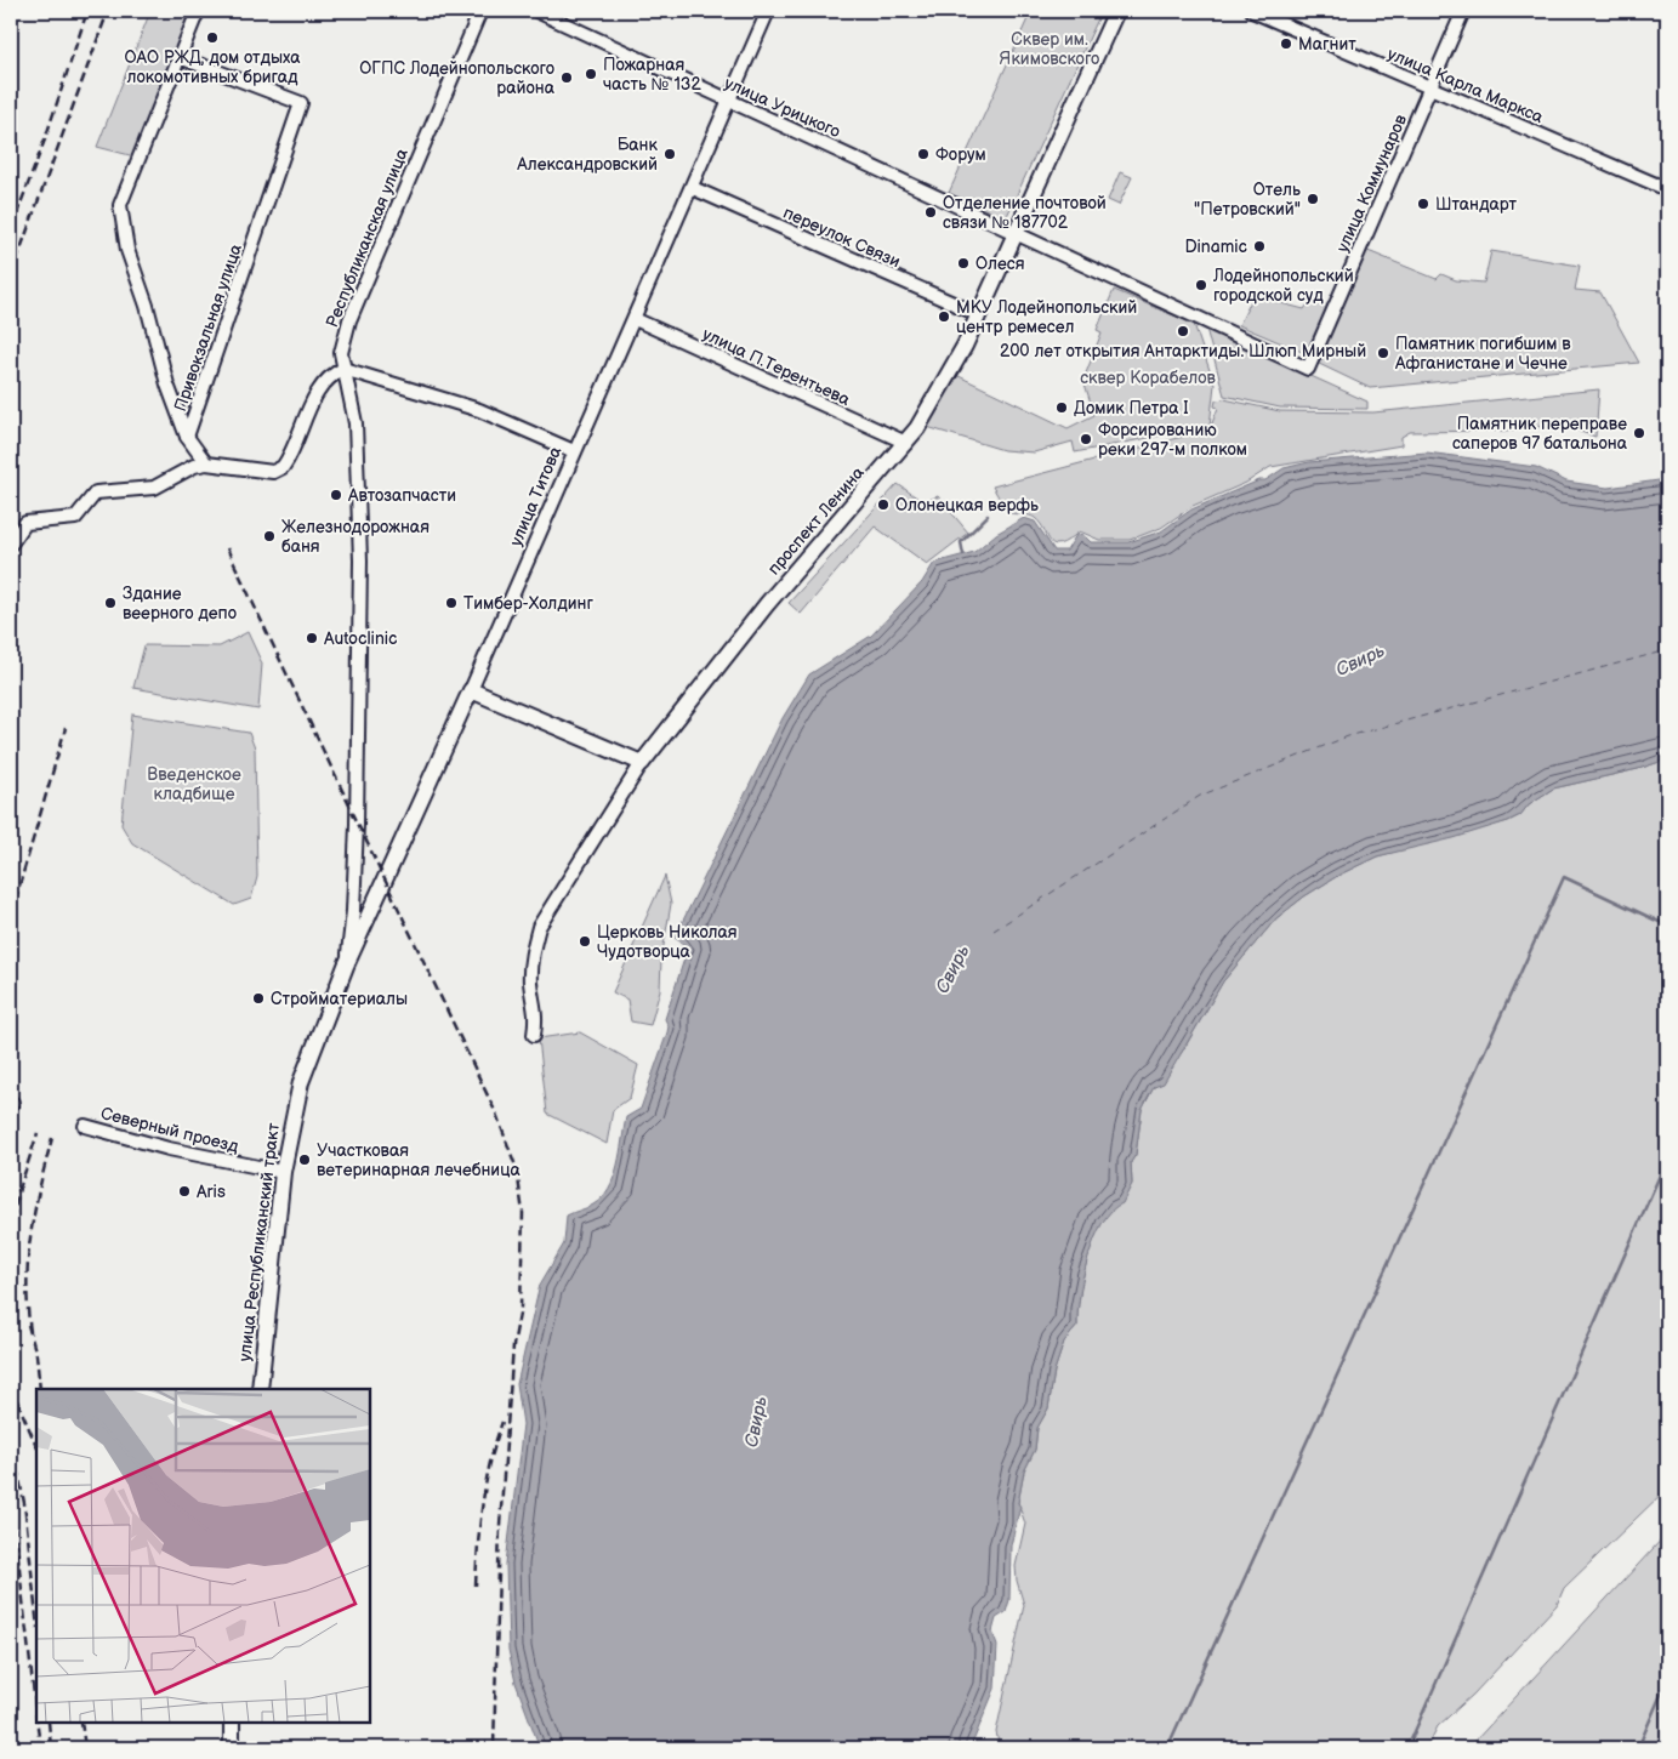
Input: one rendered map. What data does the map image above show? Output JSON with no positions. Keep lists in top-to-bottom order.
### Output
{
  "streets": {
    "main road": ["улица Титова", "проспект Ленина", "улица Республиканский тракт"],
    "street": [
      "улица Карла Маркса",
      "улица Урицкого",
      "улица Коммунаров",
      "переулок Связи",
      "Республиканская улица",
      "Привокзальная улица",
      "улица П.Терентьева",
      "Северный проезд"
    ]
  },
  "crossings": [
    ["улица Карла Маркса", "улица Коммунаров"],
    ["улица Урицкого", "улица Коммунаров"],
    ["улица Урицкого", "улица Титова"],
    ["улица Урицкого", "проспект Ленина"],
    ["переулок Связи", "улица Титова"],
    ["переулок Связи", "проспект Ленина"],
    ["Республиканская улица", "улица Титова"],
    ["улица П.Терентьева", "улица Титова"],
    ["улица П.Терентьева", "проспект Ленина"],
    ["улица Титова", "улица Республиканский тракт"],
    ["Северный проезд", "улица Республиканский тракт"]
  ],
  "water": ["Свирь"],
  "parks": ["Сквер им. Якимовского", "сквер Корабелов", "Введенское кладбище"],
  "places": [
    "ОАО РЖД, дом отдыха локомотивных бригад",
    "Магнит",
    "Пожарная часть № 132",
    "ОГПС Лодейнопольского района",
    "Банк Александровский",
    "Форум",
    "Отель \"Петровский\"",
    "Штандарт",
    "Отделение почтовой связи № 187702",
    "Dinamic",
    "Олеся",
    "Лодейнопольский городской суд",
    "МКУ Лодейнопольский центр ремесел",
    "200 лет открытия Антарктиды. Шлюп Мирный",
    "Памятник погибшим в Афганистане и Чечне",
    "Домик Петра I",
    "Памятник переправе саперов 97 батальона",
    "Форсированию реки 297-м полком",
    "Автозапчасти",
    "Олонецкая верфь",
    "Железнодорожная баня",
    "Здание веерного депо",
    "Тимбер-Холдинг",
    "Autoclinic",
    "Церковь Николая Чудотворца",
    "Стройматериалы",
    "Участковая ветеринарная лечебница",
    "Aris"
  ]
}
